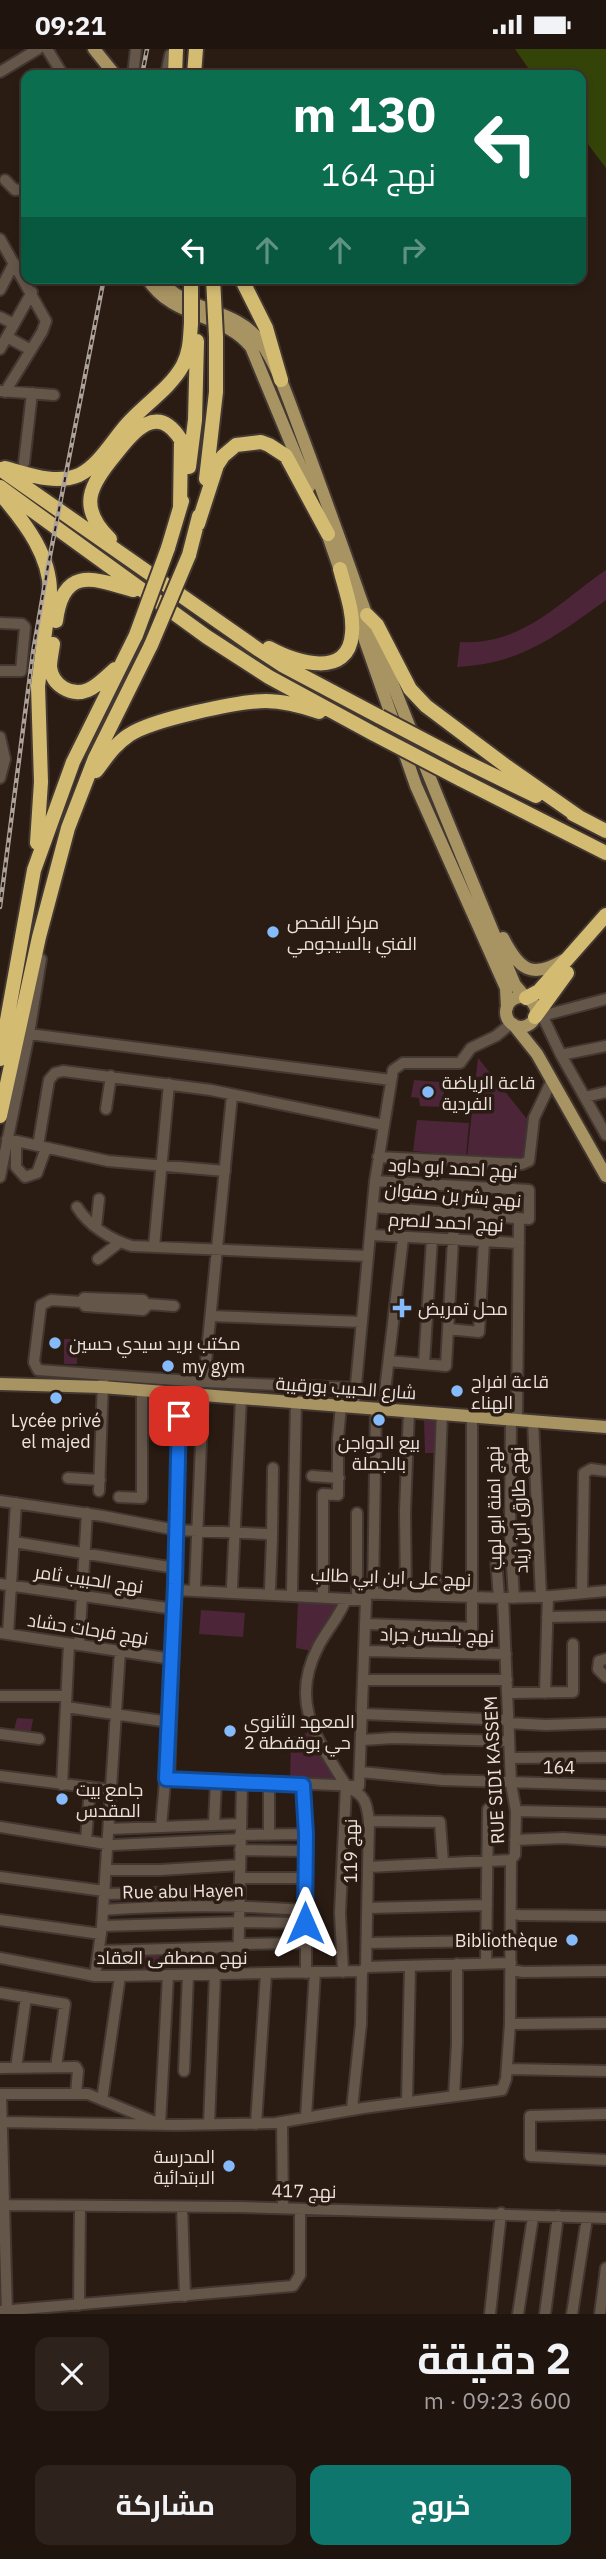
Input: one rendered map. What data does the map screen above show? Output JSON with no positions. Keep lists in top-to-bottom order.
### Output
{
  "streets": {
    "main road": ["شارع الحبيب بورقيبة"],
    "street": [
      "نهج احمد ابو داود",
      "نهج بشر بن صفوان",
      "نهج احمد لاصرم",
      "نهج امنة ابو لهب",
      "نهج طارق ابن زياد",
      "نهج على ابن ابي طالب",
      "نهج الحبيب ثامر",
      "نهج فرحات حشاد",
      "نهج بلحسن جراد",
      "164",
      "RUE SIDI KASSEM",
      "نهج 119",
      "Rue abu Hayen",
      "نهج مصطفى العقاد",
      "نهج 417"
    ]
  },
  "crossings": [
    ["نهج احمد ابو داود", "نهج امنة ابو لهب"],
    ["نهج بشر بن صفوان", "نهج امنة ابو لهب"],
    ["نهج احمد لاصرم", "نهج امنة ابو لهب"],
    ["شارع الحبيب بورقيبة", "نهج امنة ابو لهب"],
    ["شارع الحبيب بورقيبة", "نهج طارق ابن زياد"],
    ["نهج امنة ابو لهب", "نهج على ابن ابي طالب"],
    ["نهج امنة ابو لهب", "RUE SIDI KASSEM"],
    ["نهج طارق ابن زياد", "نهج على ابن ابي طالب"],
    ["نهج على ابن ابي طالب", "RUE SIDI KASSEM"],
    ["نهج بلحسن جراد", "RUE SIDI KASSEM"],
    ["164", "RUE SIDI KASSEM"],
    ["RUE SIDI KASSEM", "نهج مصطفى العقاد"],
    ["نهج 119", "نهج مصطفى العقاد"]
  ],
  "places": {
    "other": [
      "مركز الفحص الفني بالسيجومي",
      "قاعة الرياضة الفردية",
      "مكتب بريد سيدي حسين",
      "my gym",
      "قاعة افراح الهناء",
      "Lycée privé el majed",
      "بيع الدواجن بالجملة",
      "المعهد الثانوي حي بوقفطة 2",
      "جامع بيت المقدس",
      "Bibliothèque",
      "المدرسة الابتدائية"
    ],
    "health": ["محل تمريض"]
  },
  "page": {
    "status": "09:21",
    "turn": ["130 m", "نهج 164"],
    "heading": ["2 دقيقة", "600 m · 09:23"],
    "buttons": ["خروج", "مشاركة"]
  }
}
